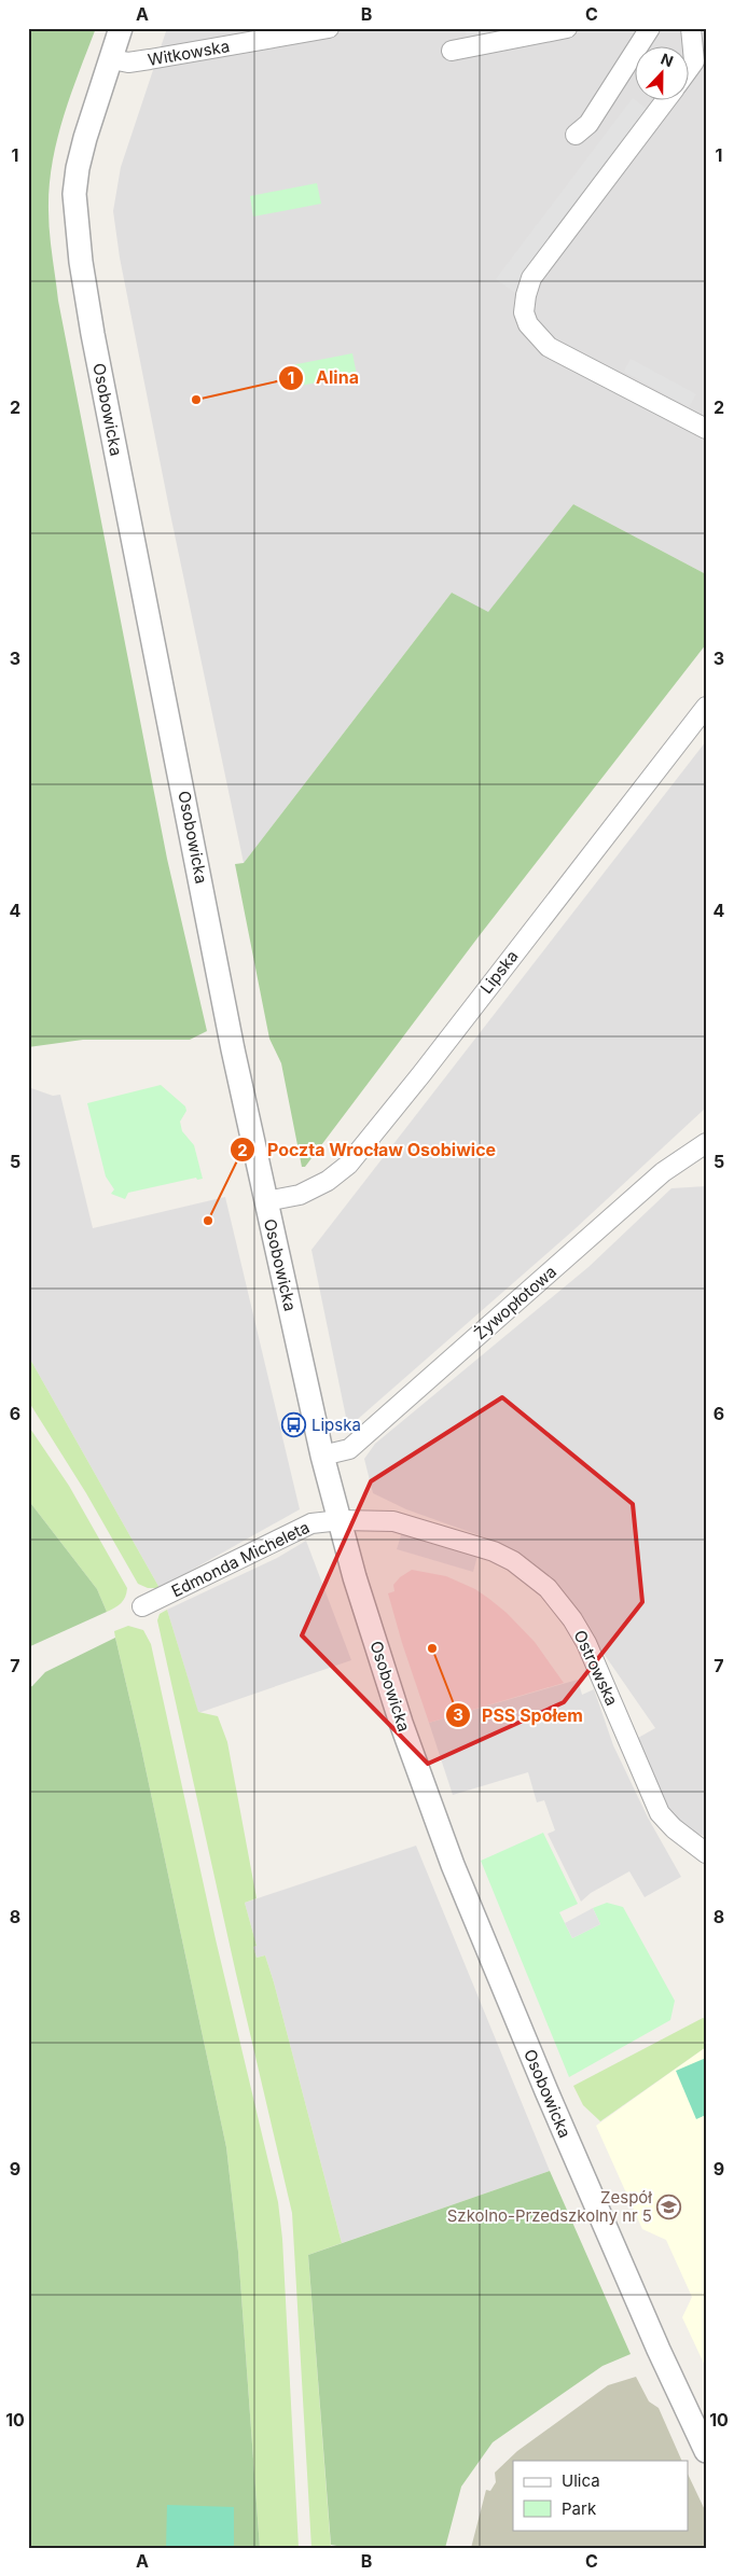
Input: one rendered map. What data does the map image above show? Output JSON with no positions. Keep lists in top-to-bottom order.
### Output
{
  "streets": {
    "street": [
      "Witkowska",
      "Osobowicka",
      "Lipska",
      "Żywopłotowa",
      "Edmonda Micheleta",
      "Ostrowska"
    ]
  },
  "crossings": [
    ["Witkowska", "Osobowicka"],
    ["Osobowicka", "Lipska"],
    ["Osobowicka", "Żywopłotowa"],
    ["Osobowicka", "Edmonda Micheleta"],
    ["Osobowicka", "Ostrowska"],
    ["Edmonda Micheleta", "Ostrowska"]
  ],
  "places": {
    "other": ["Alina", "Poczta Wrocław Osobiwice", "PSS Społem"],
    "bus stop": ["Lipska"],
    "school or university": ["Zespół Szkolno-Przedszkolny nr 5"]
  },
  "legend": ["Ulica", "Park"],
  "north": "top",
  "grid": {
    "columns": ["A", "B", "C"],
    "rows": [
      "1",
      "2",
      "3",
      "4",
      "5",
      "6",
      "7",
      "8",
      "9",
      "10"
    ]
  }
}
